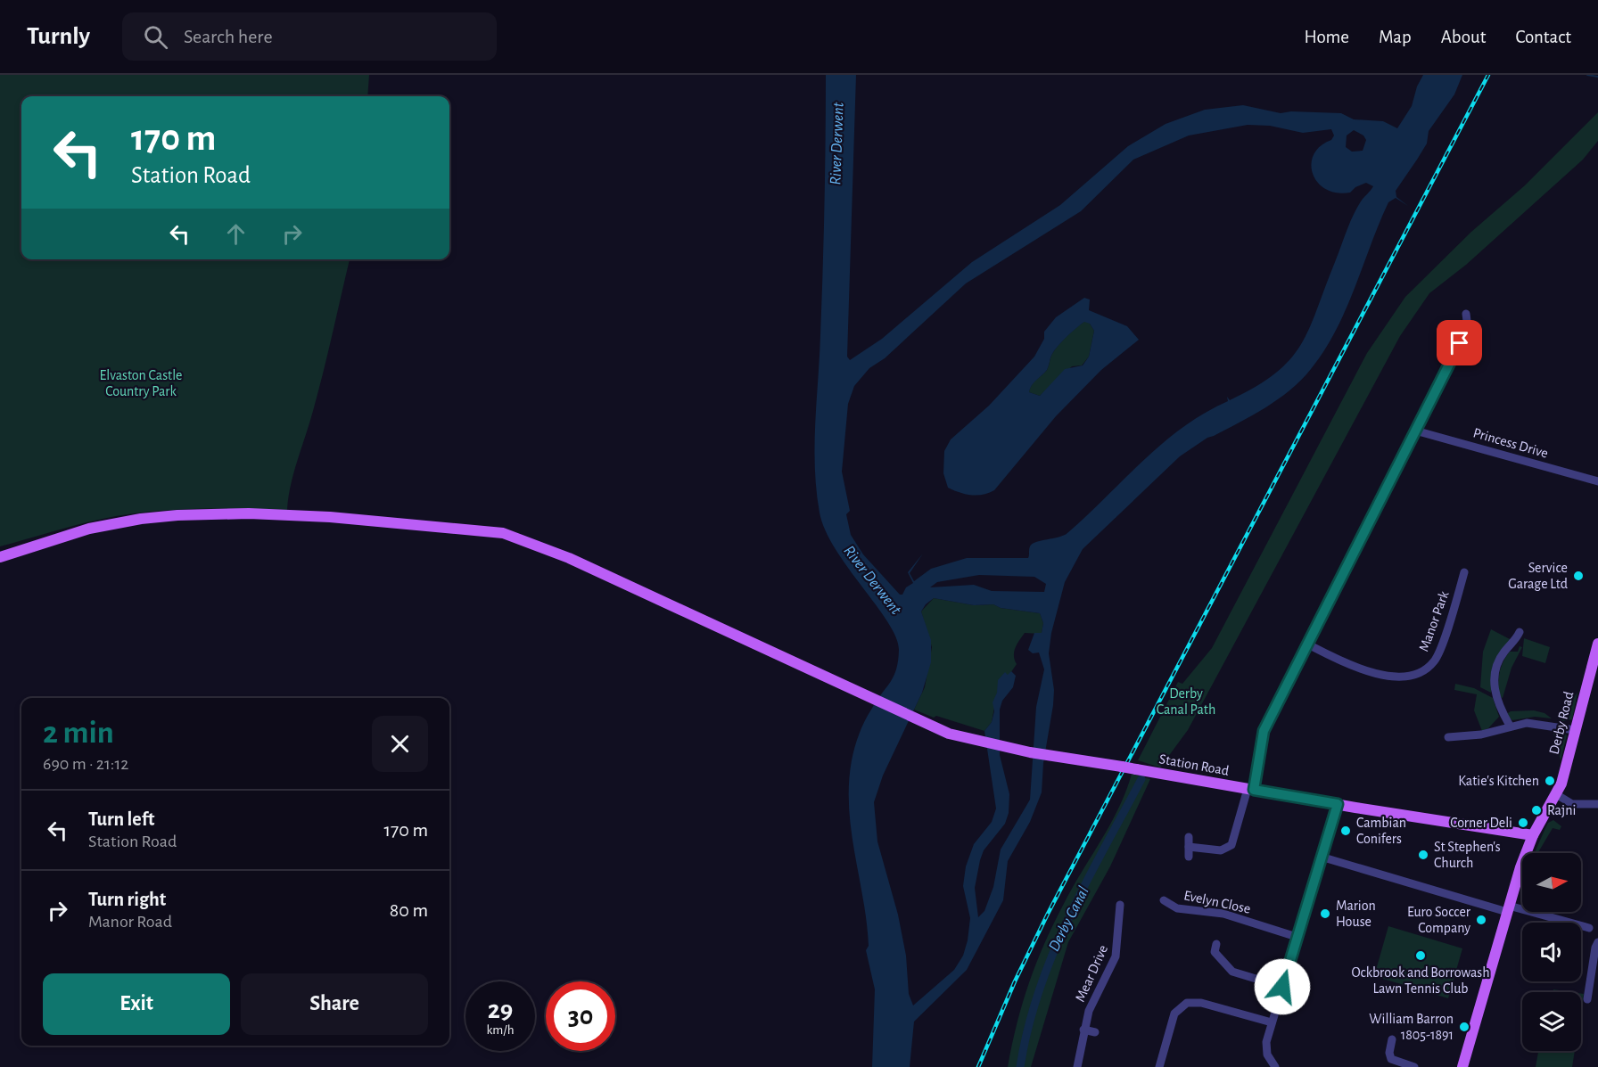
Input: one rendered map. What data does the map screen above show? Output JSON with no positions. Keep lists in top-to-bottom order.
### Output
{
  "streets": {
    "main road": ["Derby Road", "Station Road"],
    "street": [
      "Princess Drive",
      "Manor Park",
      "Evelyn Close",
      "Mear Drive"
    ]
  },
  "crossings": [
    ["Derby Road", "Station Road"]
  ],
  "water": ["River Derwent", "Derby Canal"],
  "parks": ["Elvaston Castle Country Park", "Derby Canal Path"],
  "places": [
    "Service Garage Ltd",
    "Katie's Kitchen",
    "Rajni",
    "Corner Deli",
    "Cambian Conifers",
    "St Stephen's Church",
    "Marion House",
    "Euro Soccer Company",
    "Ockbrook and Borrowash Lawn Tennis Club",
    "William Barron 1805-1891"
  ],
  "north": "right",
  "page": {
    "header": "Turnly",
    "search": "Search here",
    "nav": [
      "Home",
      "Map",
      "About",
      "Contact"
    ],
    "turn": ["170 m", "Station Road"],
    "heading": ["2 min", "690 m · 21:12"],
    "list": [
      {
        "name": "Turn left",
        "note": "Station Road",
        "value": "170 m"
      },
      {
        "name": "Turn right",
        "note": "Manor Road",
        "value": "80 m"
      }
    ],
    "buttons": ["Exit", "Share"],
    "speed": "29 km/h",
    "limit": "30"
  }
}
